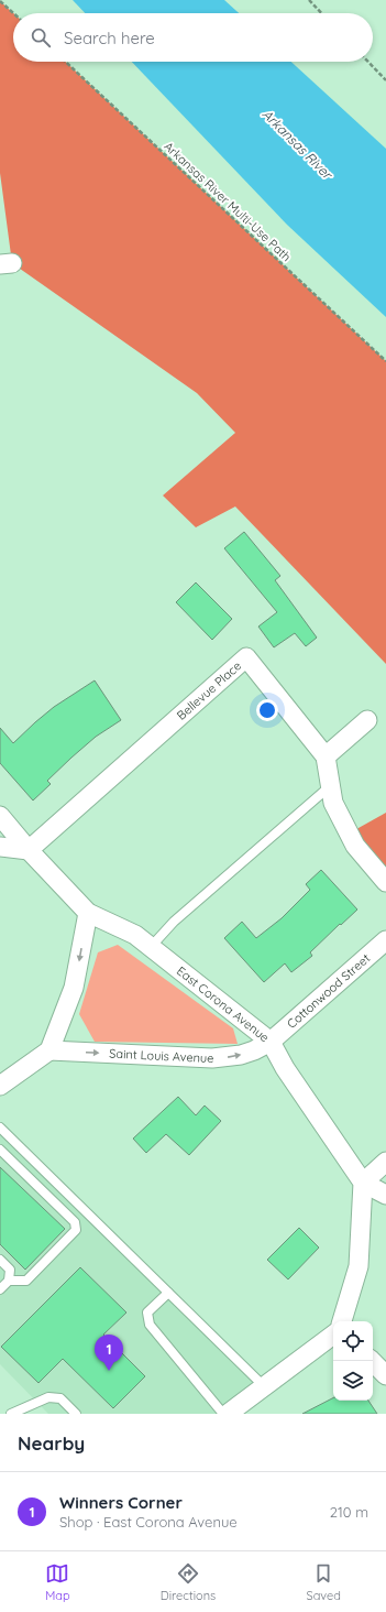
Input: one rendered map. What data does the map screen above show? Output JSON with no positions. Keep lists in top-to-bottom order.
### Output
{
  "streets": {
    "street": [
      "Bellevue Place",
      "Cottonwood Street",
      "East Corona Avenue",
      "Saint Louis Avenue"
    ],
    "path": ["Arkansas River Multi-Use Path"]
  },
  "crossings": [
    ["Bellevue Place", "East Corona Avenue"],
    ["Cottonwood Street", "East Corona Avenue"],
    ["Cottonwood Street", "Saint Louis Avenue"],
    ["East Corona Avenue", "Saint Louis Avenue"]
  ],
  "one_way": ["Saint Louis Avenue"],
  "water": ["Arkansas River"],
  "page": {
    "search": "Search here",
    "pins": "1",
    "heading": "Nearby",
    "list": [
      {
        "mark": "1",
        "name": "Winners Corner",
        "note": "Shop · East Corona Avenue",
        "value": "210 m"
      }
    ],
    "nav": ["Map", "Directions", "Saved"]
  }
}
